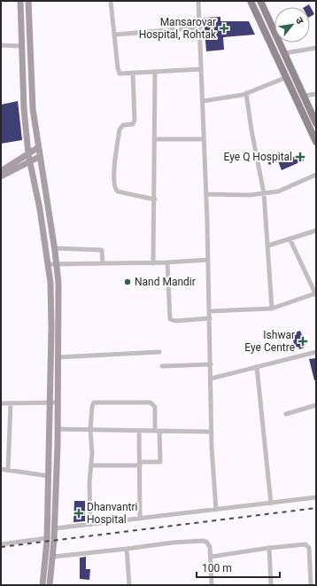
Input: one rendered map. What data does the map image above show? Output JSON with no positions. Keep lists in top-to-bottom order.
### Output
{
  "places": {
    "health": [
      "Mansarovar Hospital, Rohtak",
      "Eye Q Hospital",
      "Ishwar Eye Centre",
      "Dhanvantri Hospital"
    ],
    "other": ["Nand Mandir"]
  },
  "scale_bar": "100 m",
  "north": "top right"
}
